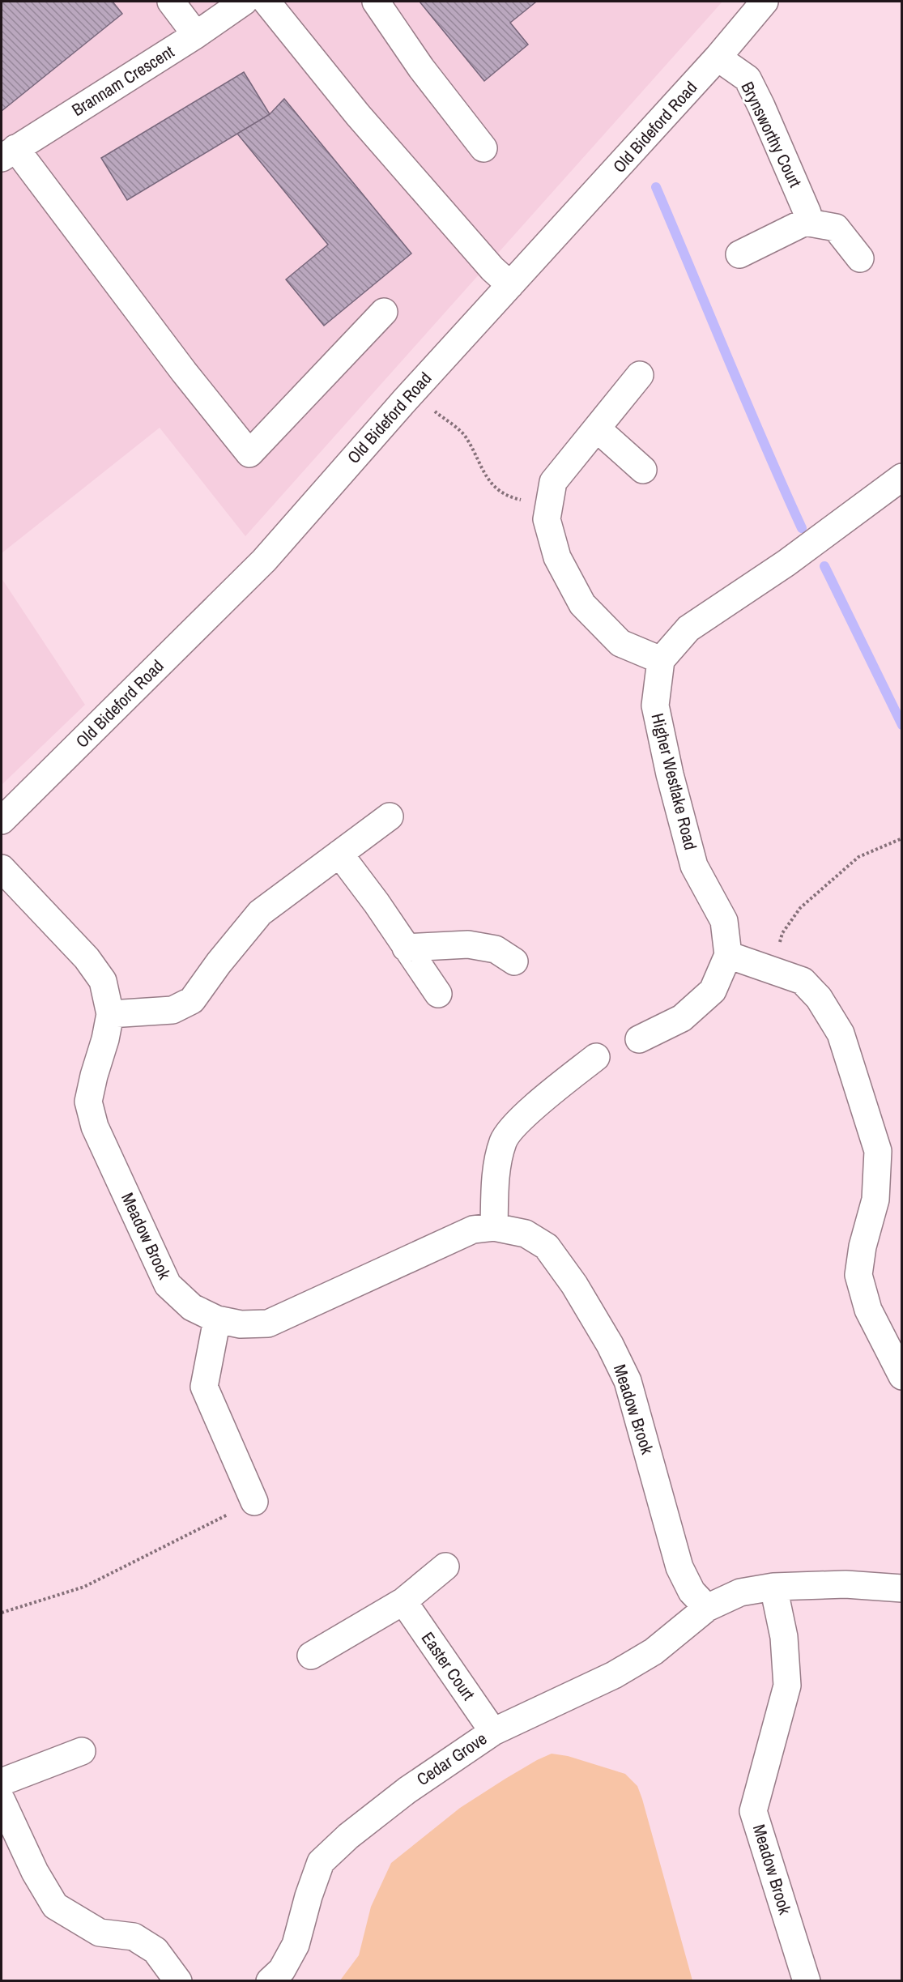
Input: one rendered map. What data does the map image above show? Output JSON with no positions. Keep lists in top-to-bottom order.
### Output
{
  "streets": {
    "street": [
      "Brannam Crescent",
      "Old Bideford Road",
      "Brynsworthy Court",
      "Higher Westlake Road",
      "Meadow Brook",
      "Easter Court",
      "Cedar Grove"
    ]
  },
  "crossings": [
    ["Old Bideford Road", "Brynsworthy Court"],
    ["Meadow Brook", "Cedar Grove"],
    ["Easter Court", "Cedar Grove"]
  ]
}
